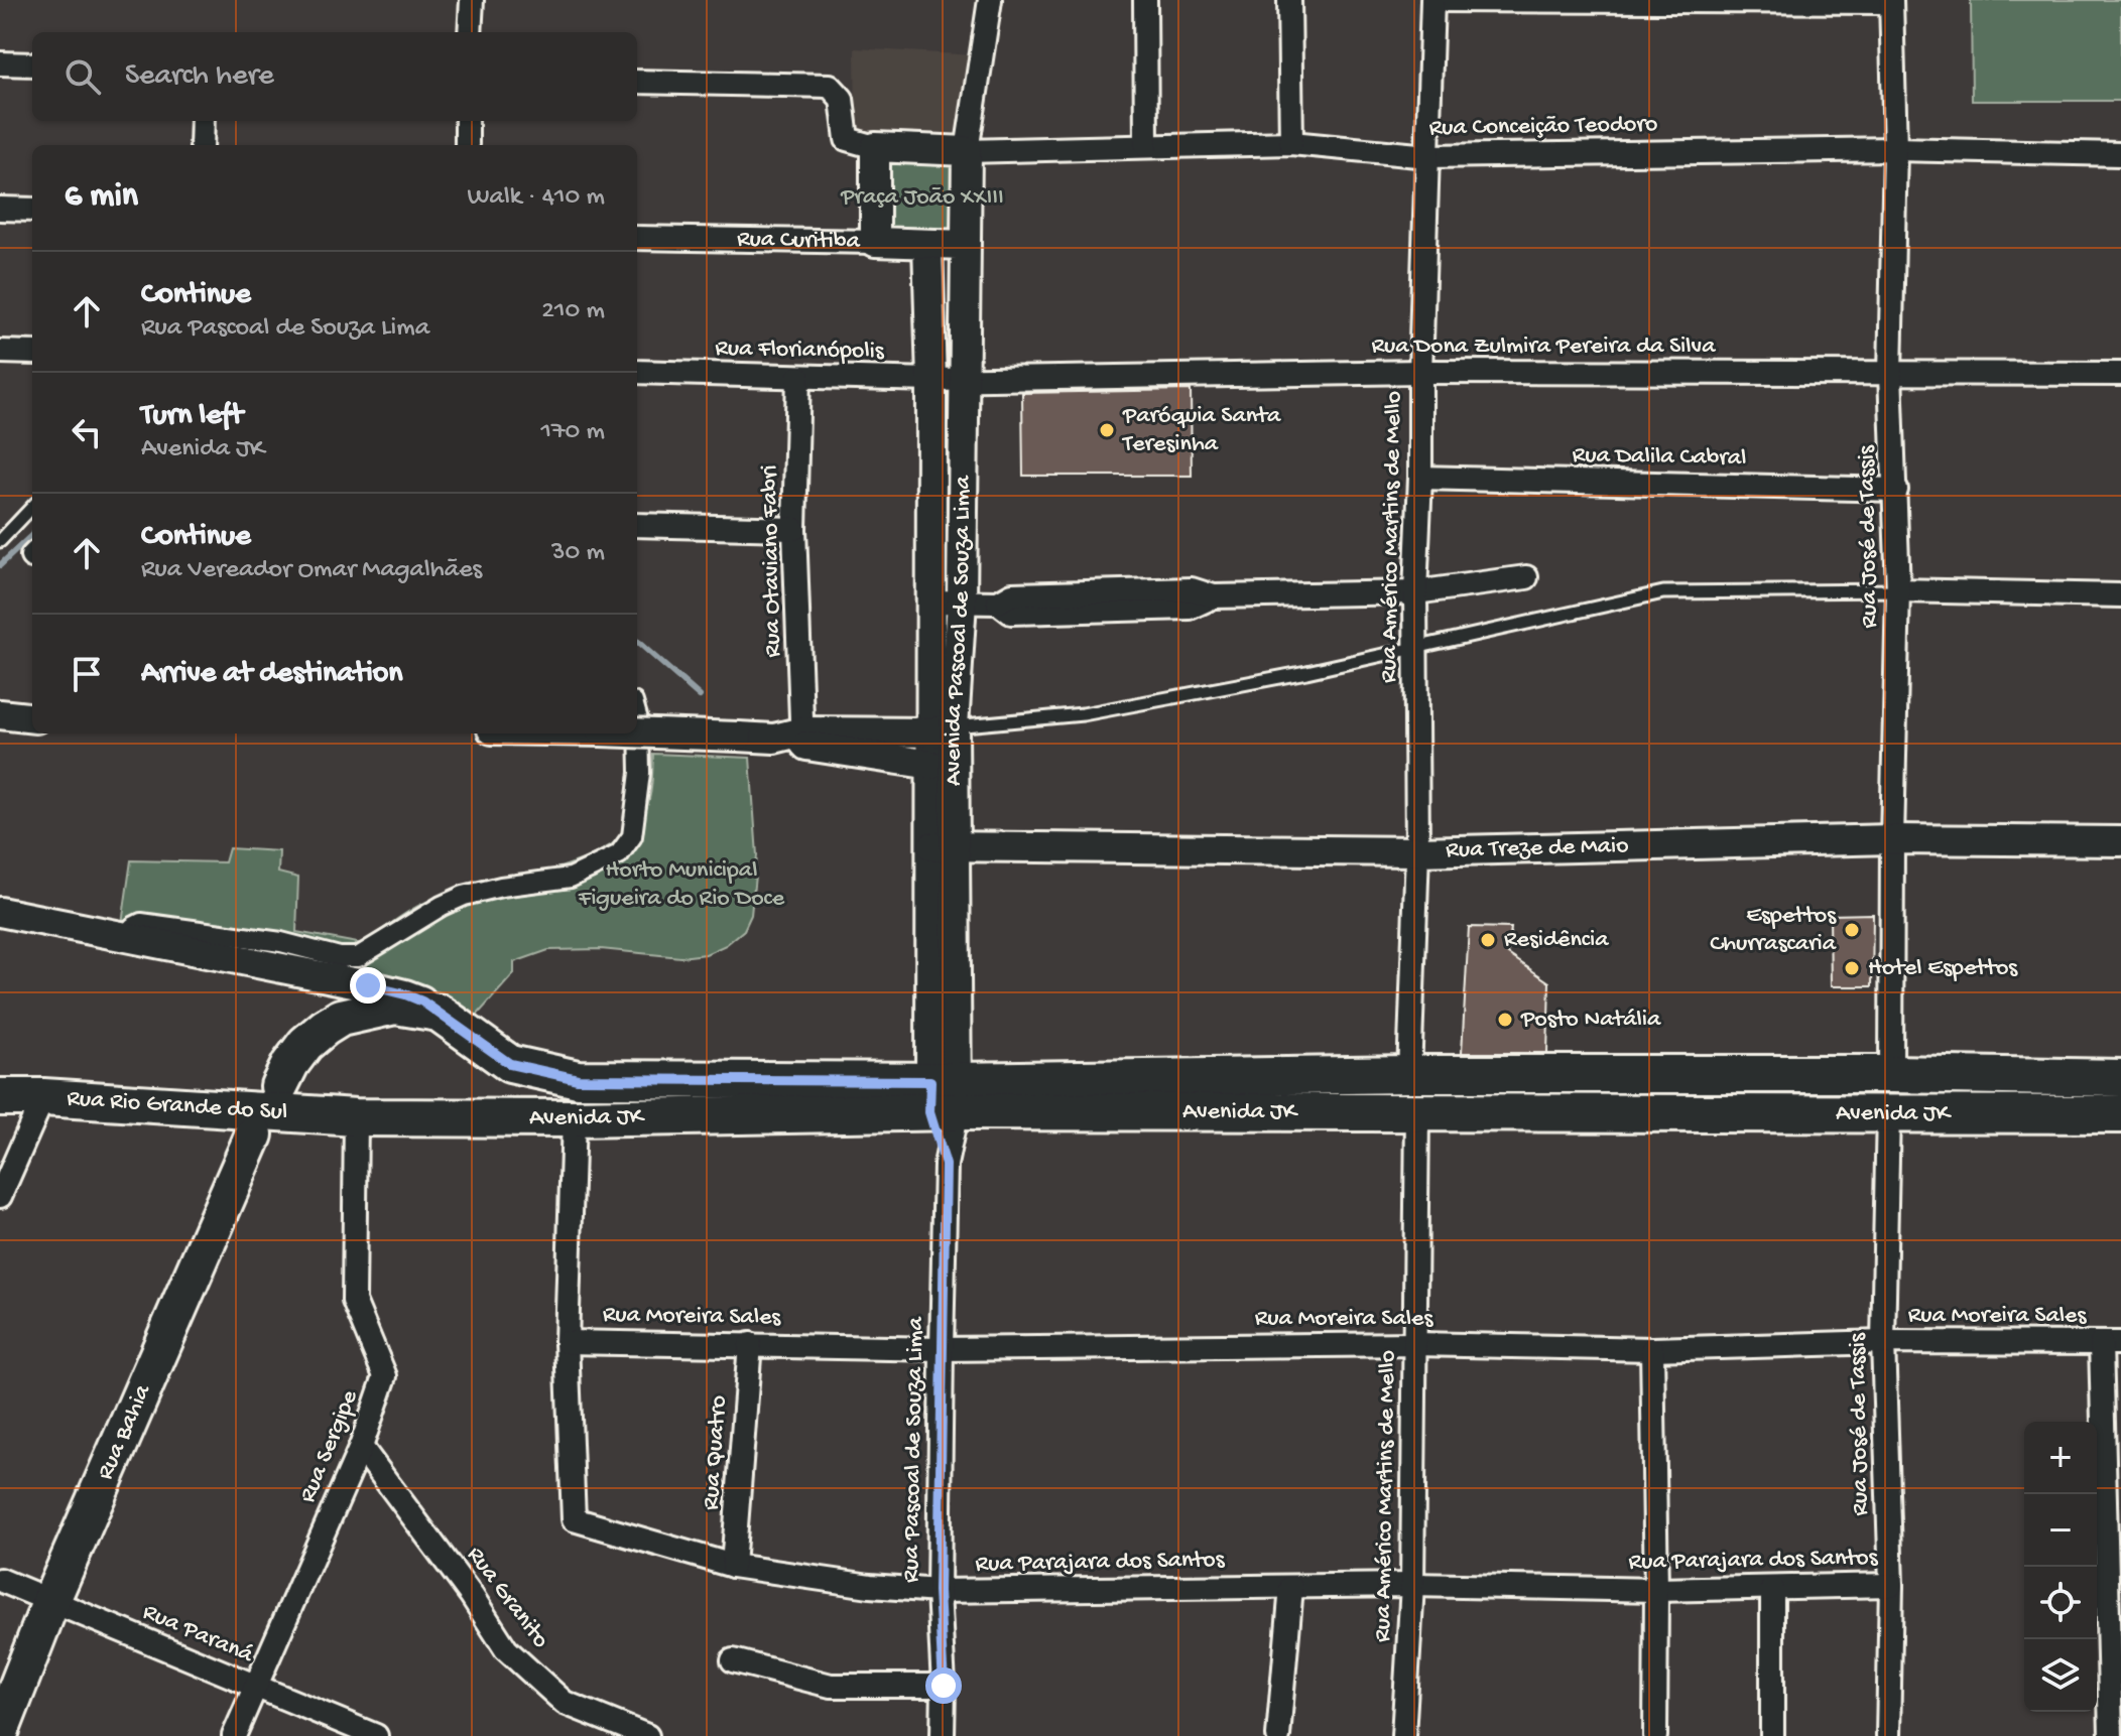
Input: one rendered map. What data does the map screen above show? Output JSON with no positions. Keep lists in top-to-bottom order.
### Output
{
  "streets": {
    "main road": ["Rua Rio Grande do Sul", "Avenida JK", "Rua Bahia"],
    "street": [
      "Rua Conceição Teodoro",
      "Rua Curitiba",
      "Rua Dona Zulmira Pereira da Silva",
      "Rua Florianópolis",
      "Rua Dalila Cabral",
      "Rua Américo Martins de Mello",
      "Rua José de Tassis",
      "Rua Otaviano Fabri",
      "Avenida Pascoal de Souza Lima",
      "Rua Treze de Maio",
      "Rua Moreira Sales",
      "Rua Sergipe",
      "Rua Pascoal de Souza Lima",
      "Rua Quatro",
      "Rua Parajara dos Santos",
      "Rua Granito",
      "Rua Paraná"
    ]
  },
  "crossings": [
    ["Rua Conceição Teodoro", "Rua Américo Martins de Mello"],
    ["Rua Conceição Teodoro", "Rua José de Tassis"],
    ["Rua Conceição Teodoro", "Avenida Pascoal de Souza Lima"],
    ["Rua Curitiba", "Avenida Pascoal de Souza Lima"],
    ["Rua Dona Zulmira Pereira da Silva", "Rua Florianópolis"],
    ["Rua Dona Zulmira Pereira da Silva", "Rua Américo Martins de Mello"],
    ["Rua Dona Zulmira Pereira da Silva", "Rua José de Tassis"],
    ["Rua Dona Zulmira Pereira da Silva", "Avenida Pascoal de Souza Lima"],
    ["Rua Florianópolis", "Rua Otaviano Fabri"],
    ["Rua Florianópolis", "Avenida Pascoal de Souza Lima"],
    ["Rua Dalila Cabral", "Rua Américo Martins de Mello"],
    ["Rua Dalila Cabral", "Rua José de Tassis"],
    ["Rua Américo Martins de Mello", "Rua Treze de Maio"],
    ["Rua Américo Martins de Mello", "Avenida JK"],
    ["Rua Américo Martins de Mello", "Rua Moreira Sales"],
    ["Rua Américo Martins de Mello", "Rua Parajara dos Santos"],
    ["Rua José de Tassis", "Rua Treze de Maio"],
    ["Rua José de Tassis", "Avenida JK"],
    ["Rua José de Tassis", "Rua Moreira Sales"],
    ["Rua José de Tassis", "Rua Parajara dos Santos"],
    ["Avenida Pascoal de Souza Lima", "Rua Treze de Maio"],
    ["Avenida Pascoal de Souza Lima", "Avenida JK"],
    ["Avenida Pascoal de Souza Lima", "Rua Pascoal de Souza Lima"],
    ["Rua Rio Grande do Sul", "Avenida JK"],
    ["Rua Rio Grande do Sul", "Rua Sergipe"],
    ["Avenida JK", "Rua Sergipe"],
    ["Avenida JK", "Rua Pascoal de Souza Lima"],
    ["Avenida JK", "Rua Parajara dos Santos"],
    ["Rua Moreira Sales", "Rua Pascoal de Souza Lima"],
    ["Rua Moreira Sales", "Rua Quatro"],
    ["Rua Moreira Sales", "Rua Parajara dos Santos"],
    ["Rua Bahia", "Rua Paraná"],
    ["Rua Sergipe", "Rua Granito"],
    ["Rua Sergipe", "Rua Paraná"],
    ["Rua Pascoal de Souza Lima", "Rua Parajara dos Santos"],
    ["Rua Quatro", "Rua Parajara dos Santos"]
  ],
  "parks": ["Praça João XXIII", "Horto Municipal Figueira do Rio Doce"],
  "places": [
    "Paróquia Santa Teresinha",
    "Espettos Churrascaria",
    "Residência",
    "Hotel Espettos",
    "Posto Natália"
  ],
  "page": {
    "search": "Search here",
    "heading": ["6 min", "Walk · 410 m"],
    "list": [
      ["Continue", "Rua Pascoal de Souza Lima", "210 m"],
      ["Turn left", "Avenida JK", "170 m"],
      ["Continue", "Rua Vereador Omar Magalhães", "30 m"],
      "Arrive at destination"
    ],
    "map_buttons": ["+", "−"]
  }
}
